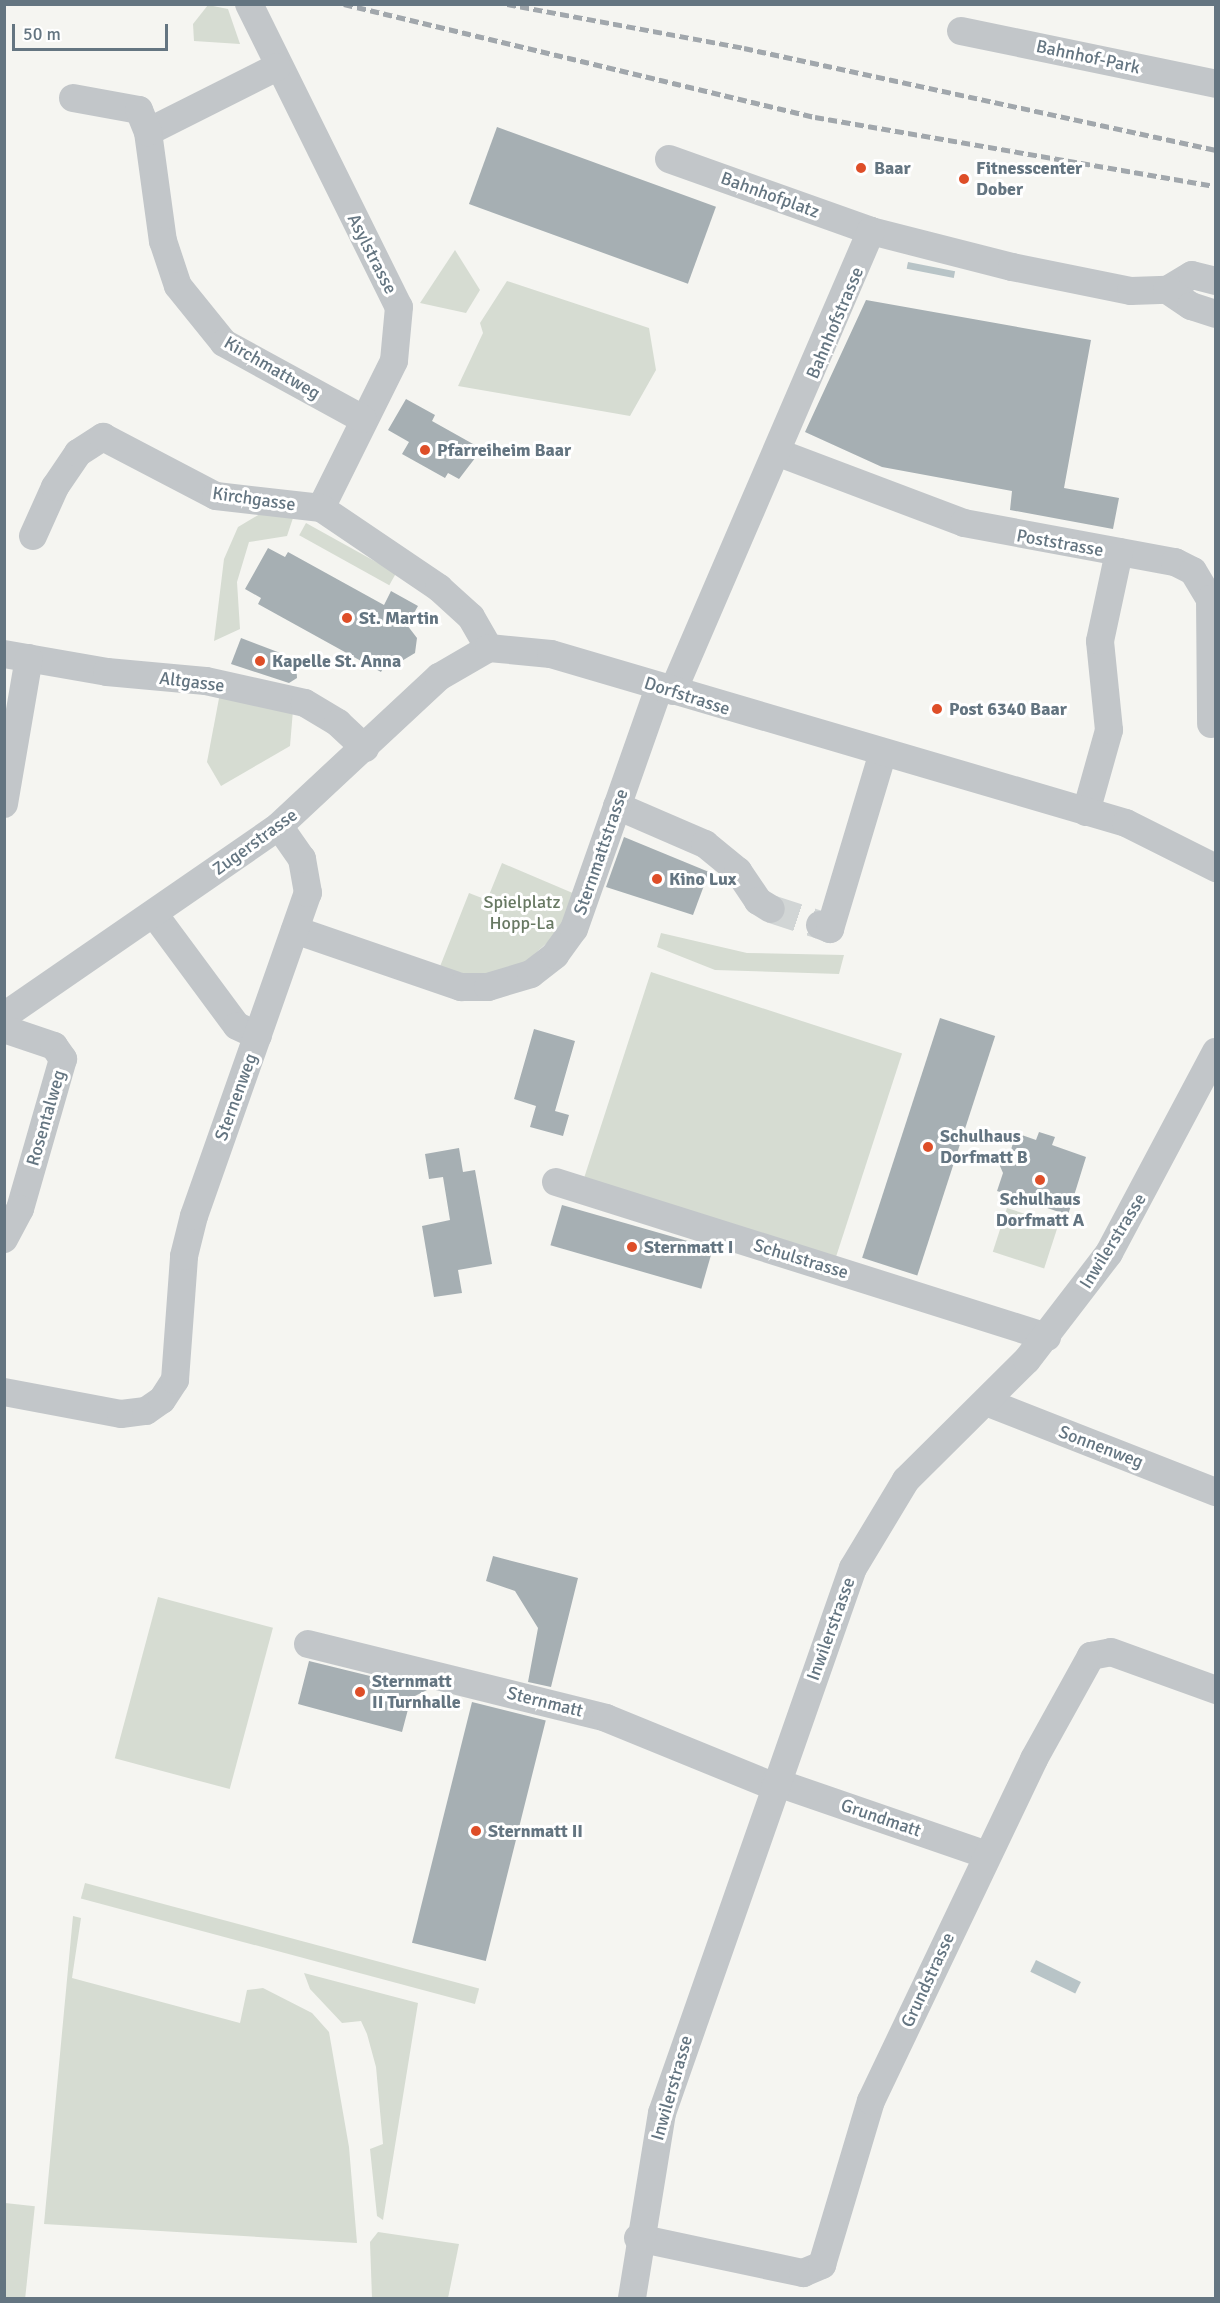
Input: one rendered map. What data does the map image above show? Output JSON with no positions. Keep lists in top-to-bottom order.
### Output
{
  "streets": {
    "street": [
      "Bahnhof-Park",
      "Bahnhofplatz",
      "Asylstrasse",
      "Bahnhofstrasse",
      "Kirchmattweg",
      "Kirchgasse",
      "Poststrasse",
      "Altgasse",
      "Dorfstrasse",
      "Zugerstrasse",
      "Sternmattstrasse",
      "Sternenweg",
      "Rosentalweg",
      "Inwilerstrasse",
      "Schulstrasse",
      "Sonnenweg",
      "Sternmatt",
      "Grundmatt",
      "Grundstrasse"
    ]
  },
  "crossings": [
    ["Bahnhofplatz", "Bahnhofstrasse"],
    ["Asylstrasse", "Kirchmattweg"],
    ["Asylstrasse", "Kirchgasse"],
    ["Bahnhofstrasse", "Poststrasse"],
    ["Bahnhofstrasse", "Dorfstrasse"],
    ["Bahnhofstrasse", "Sternmattstrasse"],
    ["Kirchgasse", "Dorfstrasse"],
    ["Kirchgasse", "Zugerstrasse"],
    ["Altgasse", "Zugerstrasse"],
    ["Dorfstrasse", "Zugerstrasse"],
    ["Dorfstrasse", "Sternmattstrasse"],
    ["Zugerstrasse", "Sternenweg"],
    ["Sternmattstrasse", "Sternenweg"],
    ["Inwilerstrasse", "Schulstrasse"],
    ["Inwilerstrasse", "Sonnenweg"],
    ["Inwilerstrasse", "Sternmatt"],
    ["Inwilerstrasse", "Grundmatt"],
    ["Inwilerstrasse", "Grundstrasse"],
    ["Sternmatt", "Grundmatt"],
    ["Grundmatt", "Grundstrasse"]
  ],
  "parks": ["Spielplatz Hopp-La"],
  "places": [
    "Baar",
    "Fitnesscenter Dober",
    "Pfarreiheim Baar",
    "St. Martin",
    "Kapelle St. Anna",
    "Post 6340 Baar",
    "Kino Lux",
    "Schulhaus Dorfmatt B",
    "Schulhaus Dorfmatt A",
    "Sternmatt I",
    "Sternmatt II Turnhalle",
    "Sternmatt II"
  ],
  "scale_bar": "50 m"
}
